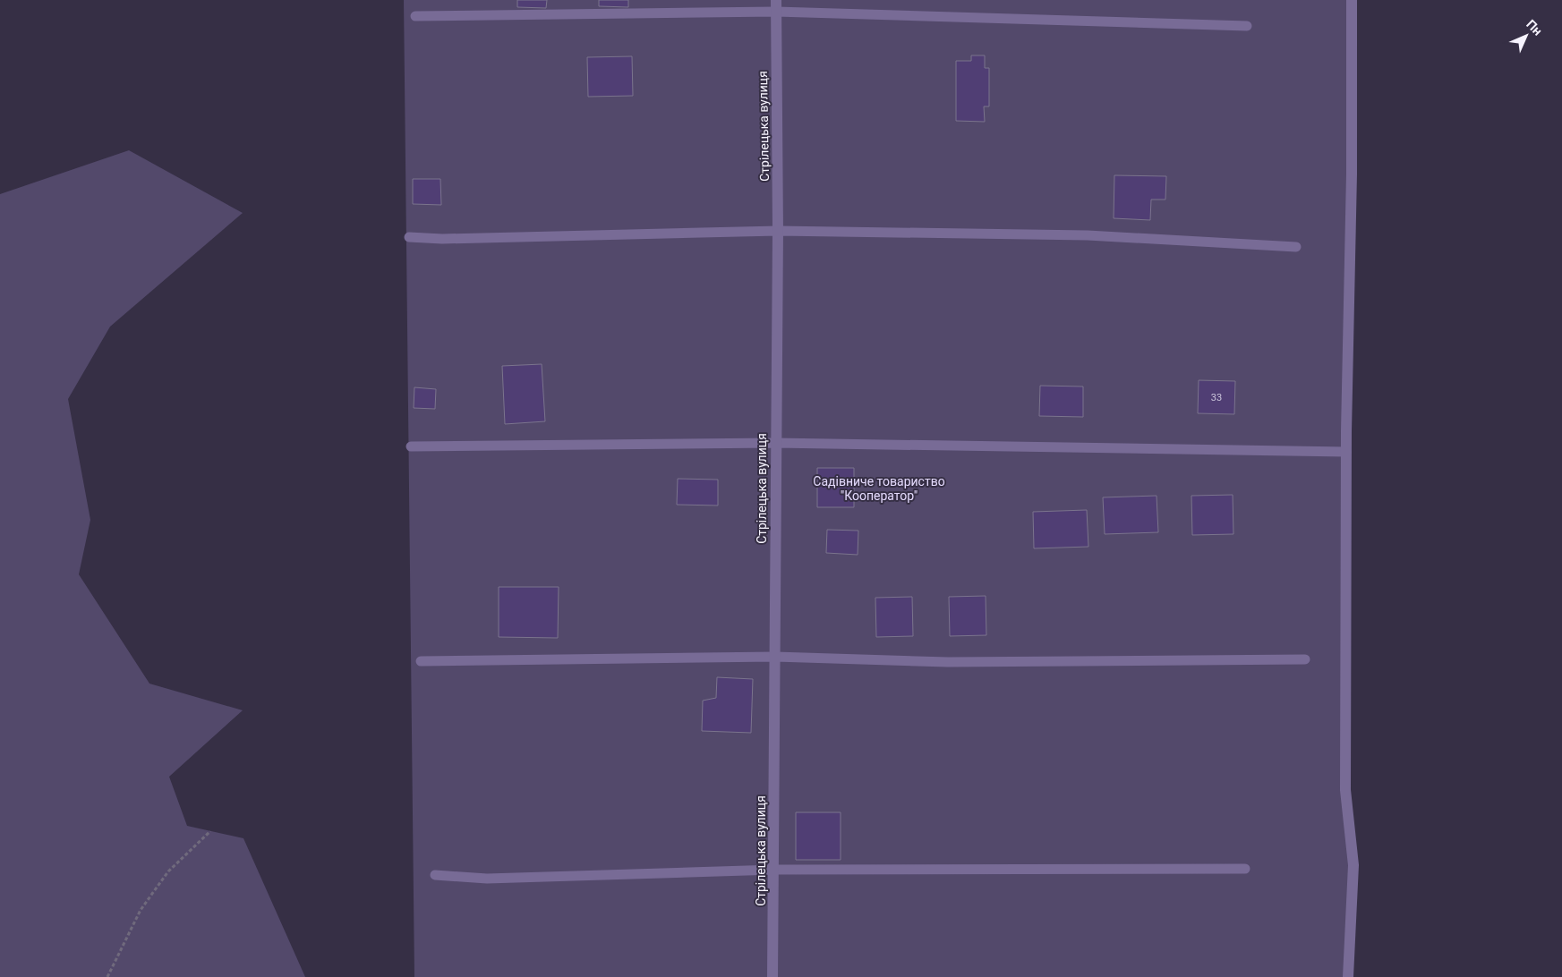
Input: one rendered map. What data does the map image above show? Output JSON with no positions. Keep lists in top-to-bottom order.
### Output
{
  "streets": {
    "street": ["Стрілецька вулиця"]
  },
  "parks": ["Садівниче товариство \"Кооператор\""],
  "house_numbers": ["33"],
  "north": "top right"
}
